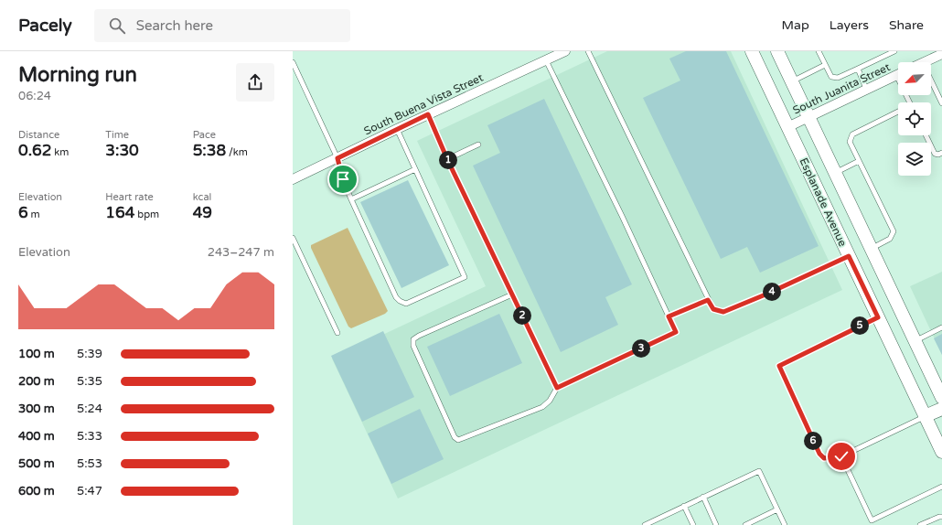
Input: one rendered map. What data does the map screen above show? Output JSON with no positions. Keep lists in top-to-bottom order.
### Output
{
  "streets": {
    "main road": ["Esplanade Avenue"],
    "street": ["South Juanita Street", "South Buena Vista Street"]
  },
  "crossings": [
    ["South Juanita Street", "Esplanade Avenue"]
  ],
  "north": "bottom left",
  "page": {
    "header": "Pacely",
    "search": "Search here",
    "nav": ["Map", "Layers", "Share"],
    "heading": ["Morning run", "06:24"],
    "stats": [
      ["Distance", "0.62 km"],
      ["Time", "3:30"],
      ["Pace", "5:38 /km"],
      ["Elevation", "6 m"],
      ["Heart rate", "164 bpm"],
      ["kcal", "49"]
    ],
    "pins": [
      "1",
      "4",
      "2",
      "5",
      "3",
      "6"
    ],
    "chart": ["Elevation", "243–247 m"],
    "list": [
      {
        "name": "100 m",
        "note": "5:39"
      },
      {
        "name": "200 m",
        "note": "5:35"
      },
      {
        "name": "300 m",
        "note": "5:24"
      },
      {
        "name": "400 m",
        "note": "5:33"
      },
      {
        "name": "500 m",
        "note": "5:53"
      },
      {
        "name": "600 m",
        "note": "5:47"
      }
    ]
  }
}
